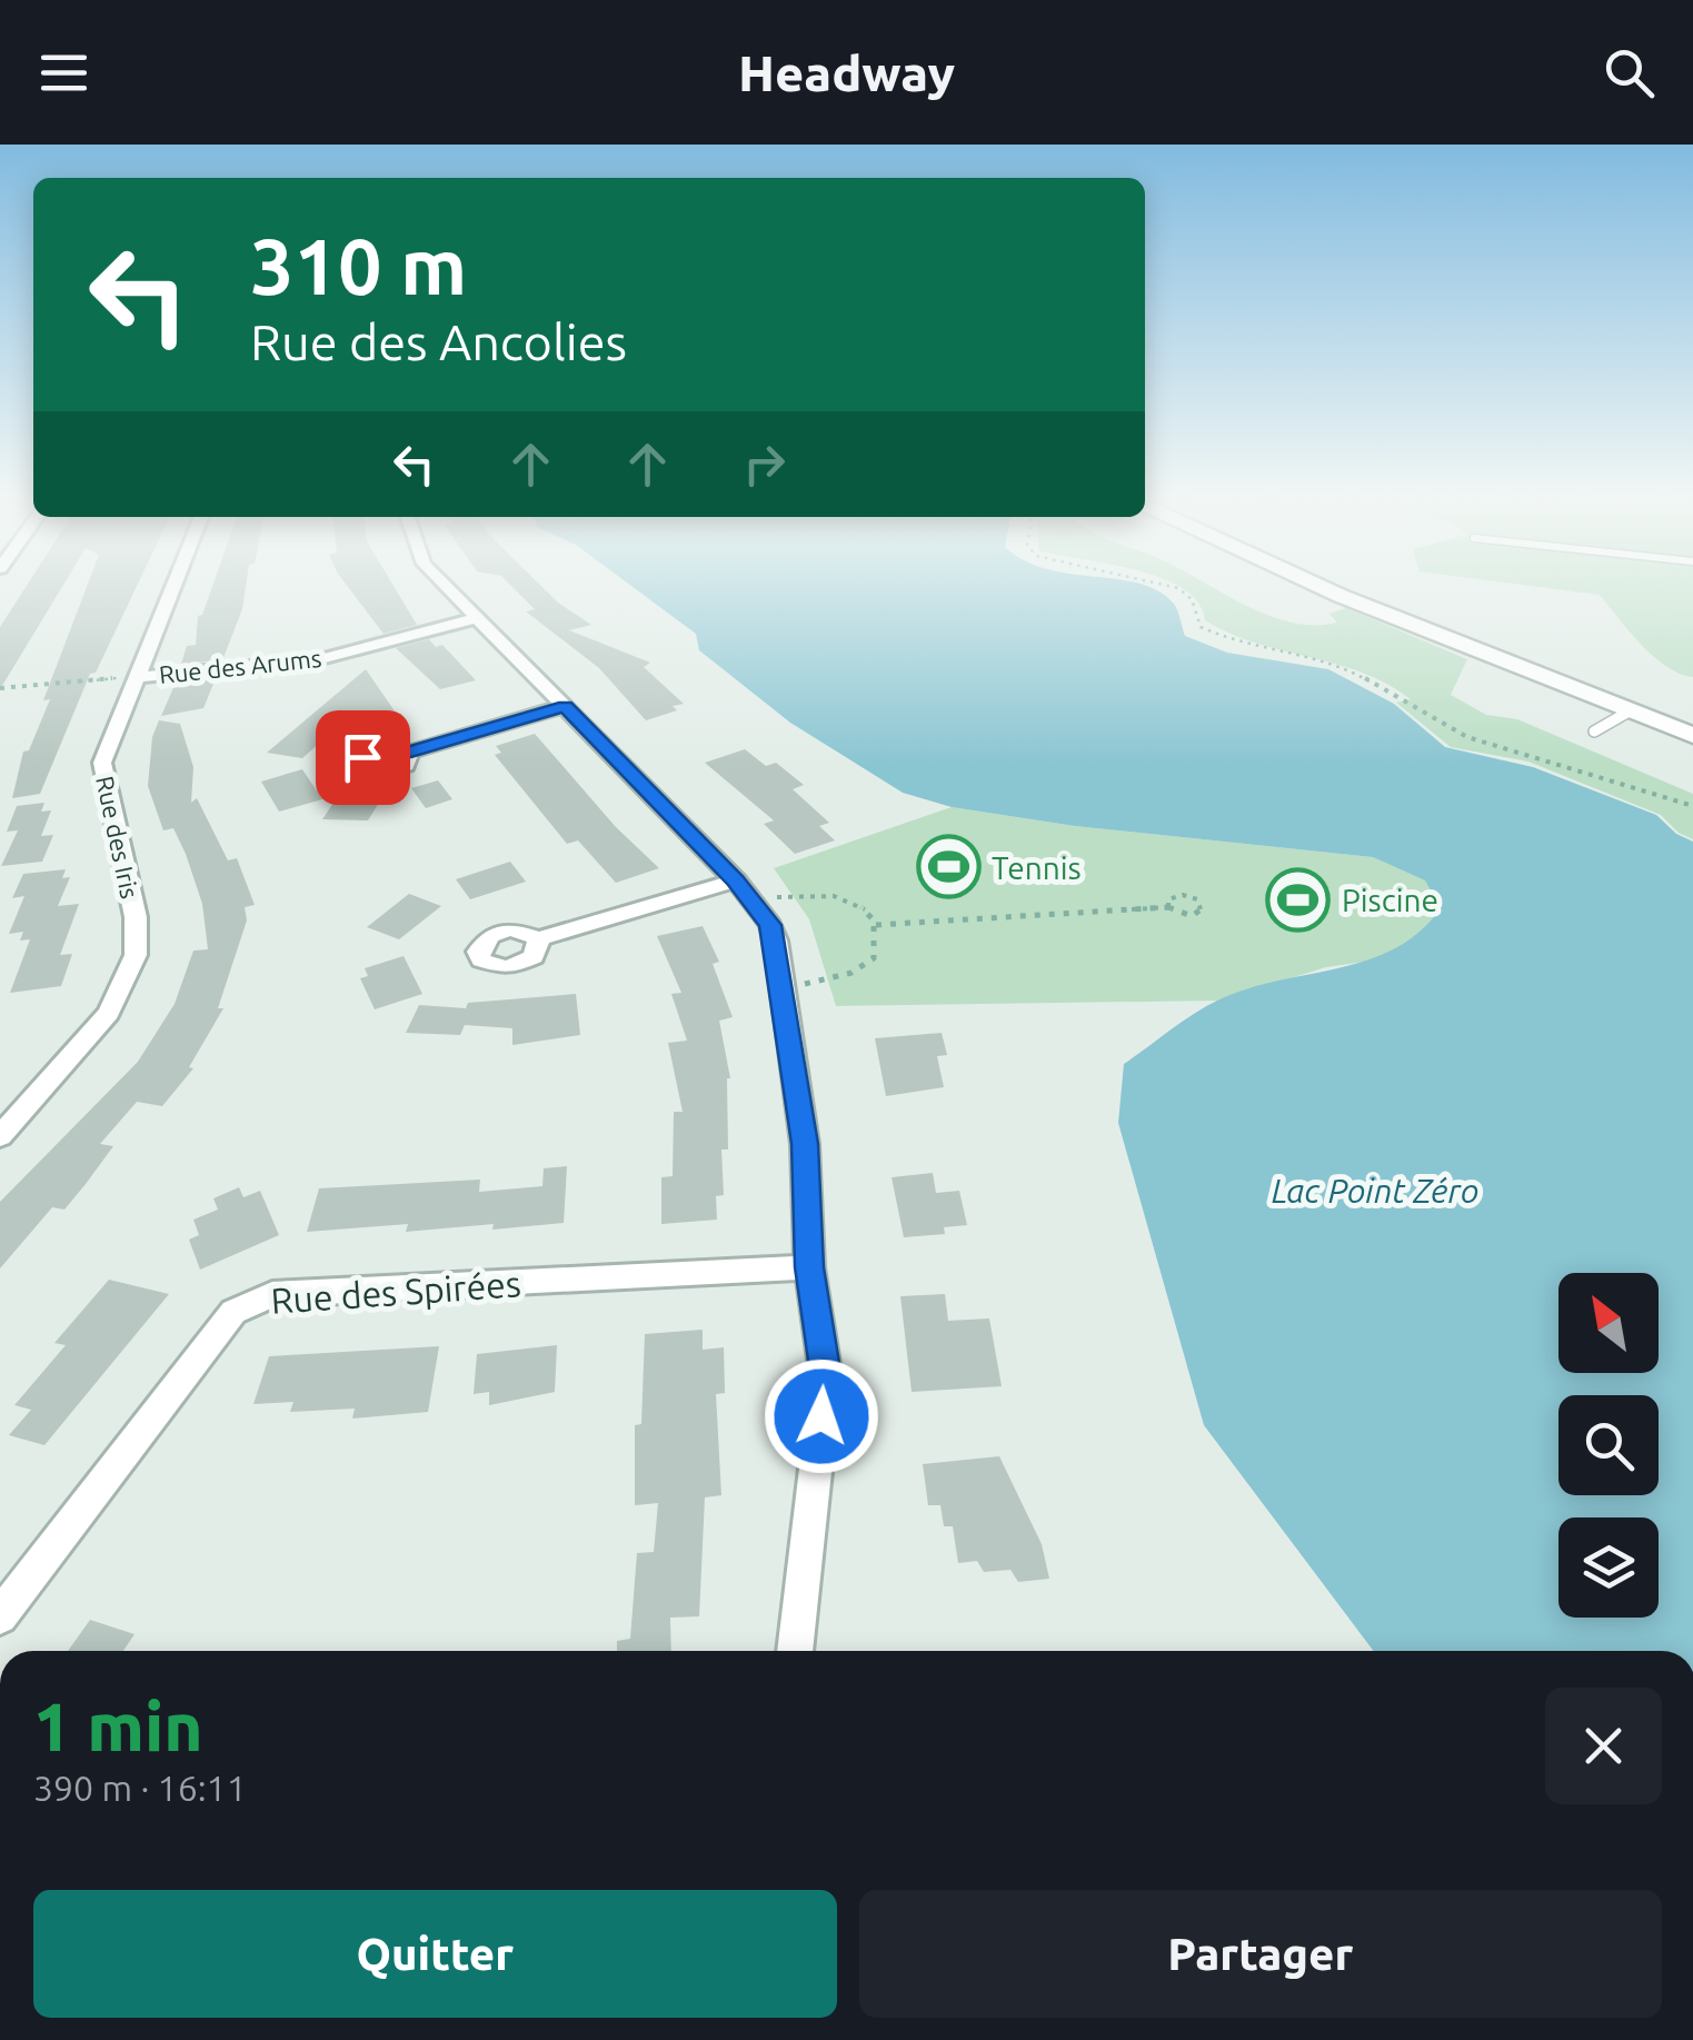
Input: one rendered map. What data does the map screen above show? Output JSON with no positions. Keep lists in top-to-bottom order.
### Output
{
  "streets": {
    "street": ["Rue des Arums", "Rue des Iris", "Rue des Spirées"]
  },
  "crossings": [
    ["Rue des Arums", "Rue des Iris"]
  ],
  "water": ["Lac Point Zéro"],
  "places": {
    "sports": ["Tennis", "Piscine"]
  },
  "north": "top left",
  "page": {
    "header": "Headway",
    "turn": ["310 m", "Rue des Ancolies"],
    "heading": ["1 min", "390 m · 16:11"],
    "buttons": ["Quitter", "Partager"]
  }
}
